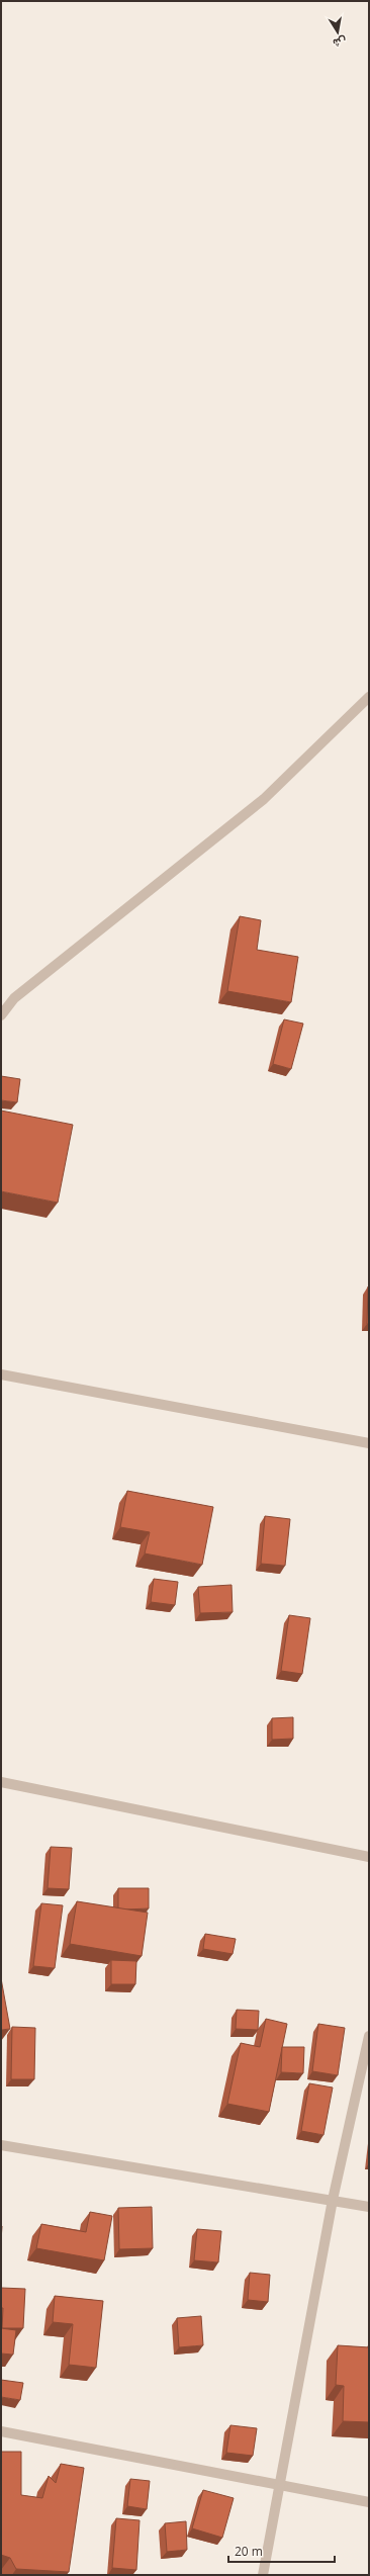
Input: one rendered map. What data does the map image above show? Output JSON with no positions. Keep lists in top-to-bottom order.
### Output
{
  "scale_bar": "20 m",
  "north": "bottom"
}
